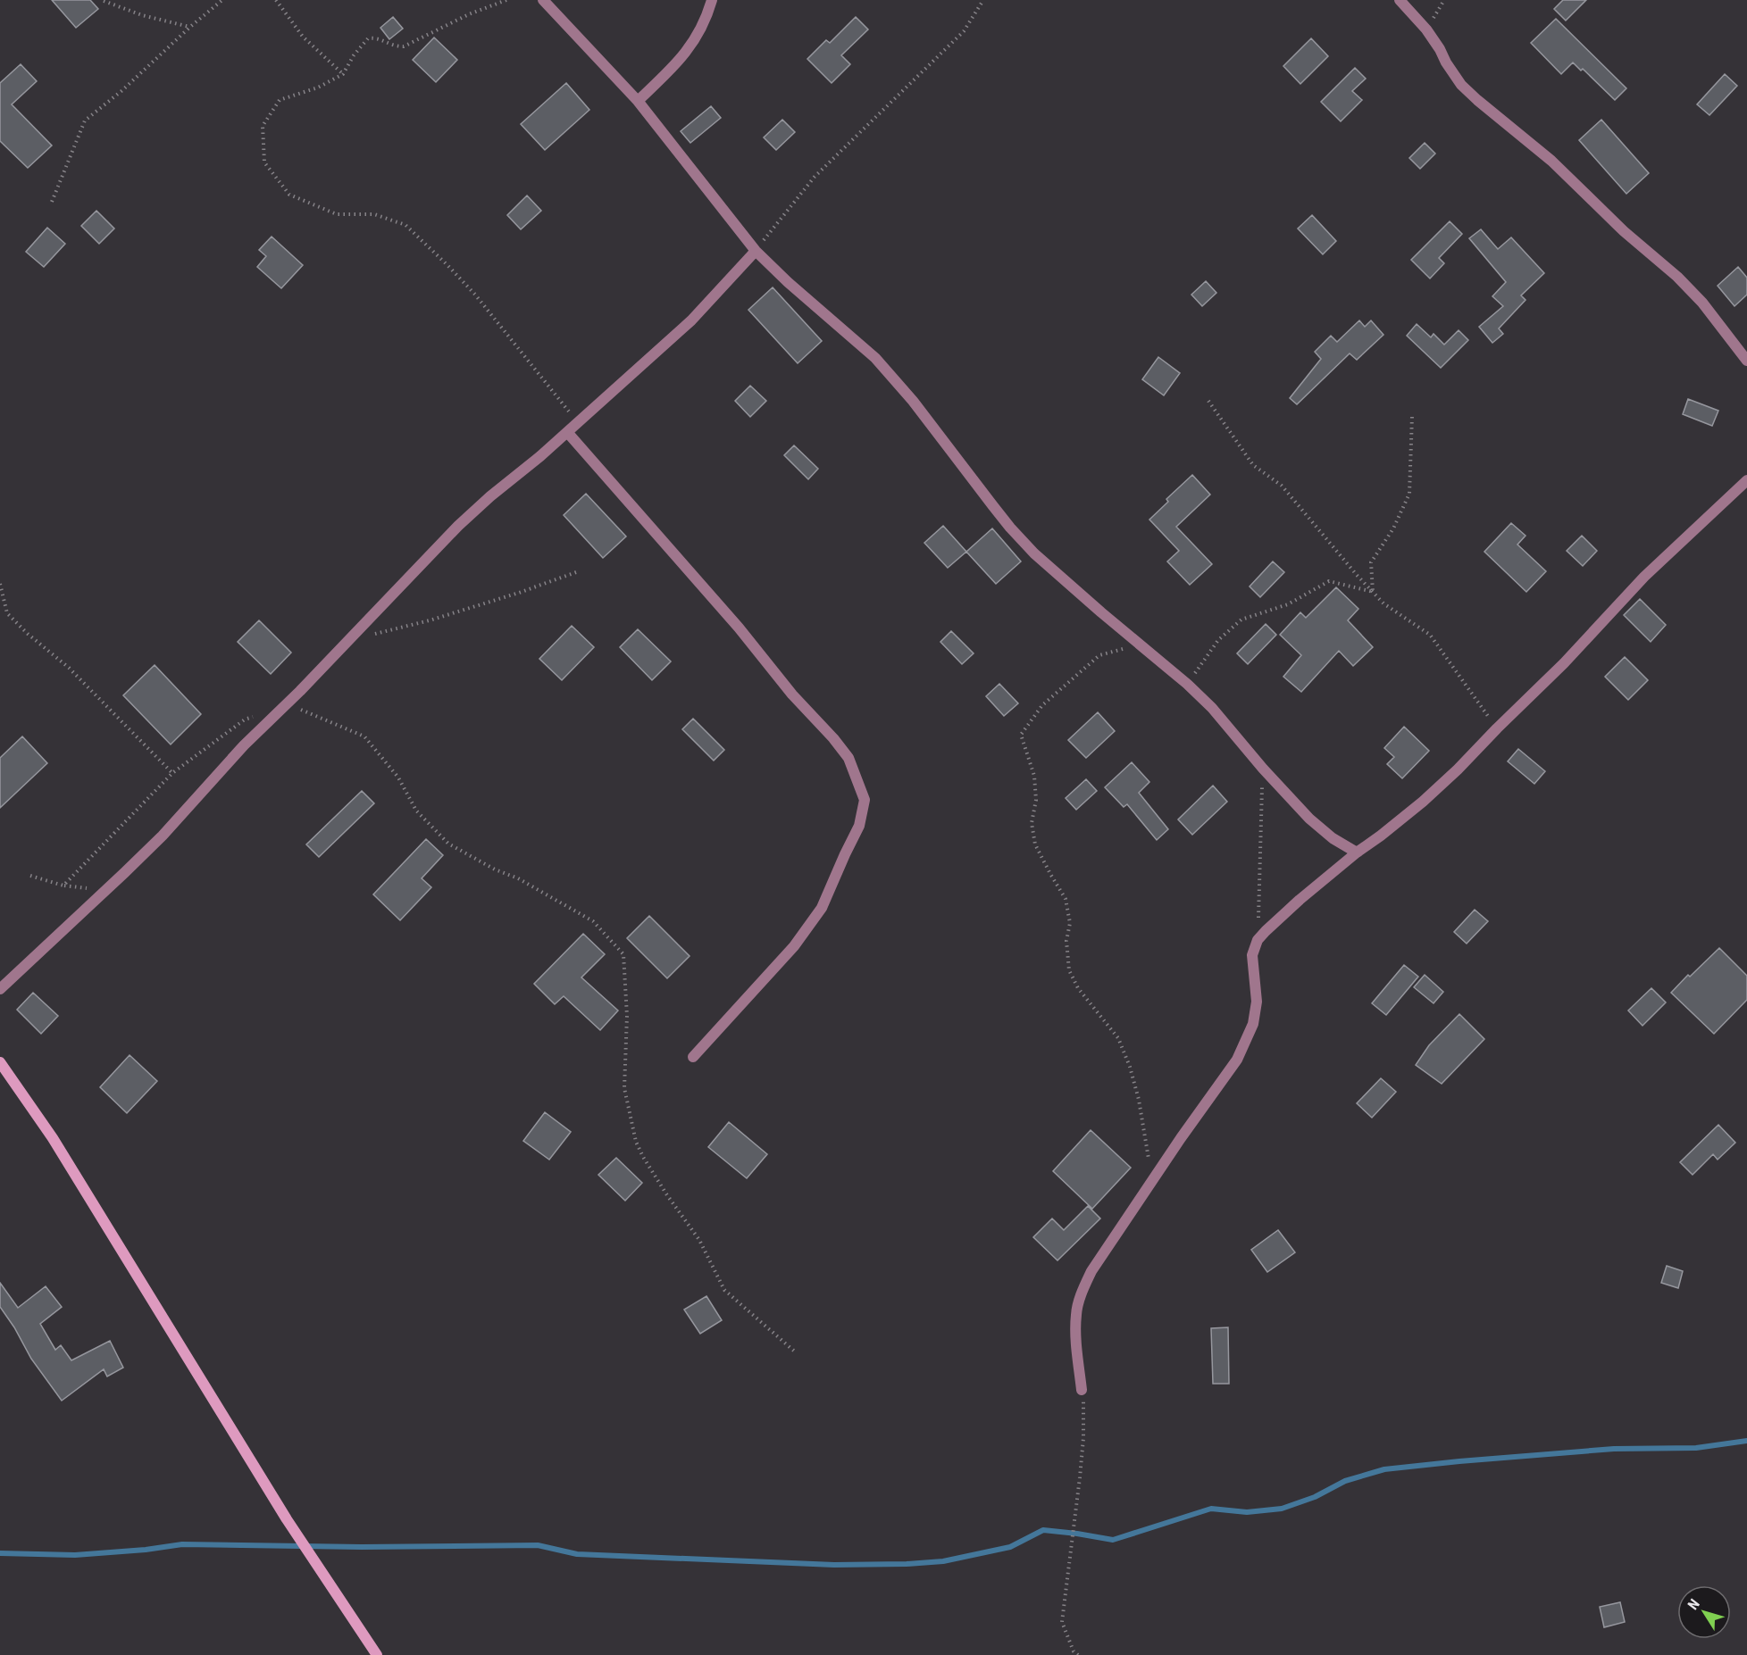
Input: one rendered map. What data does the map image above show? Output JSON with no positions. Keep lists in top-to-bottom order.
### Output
{
  "north": "top left"
}
